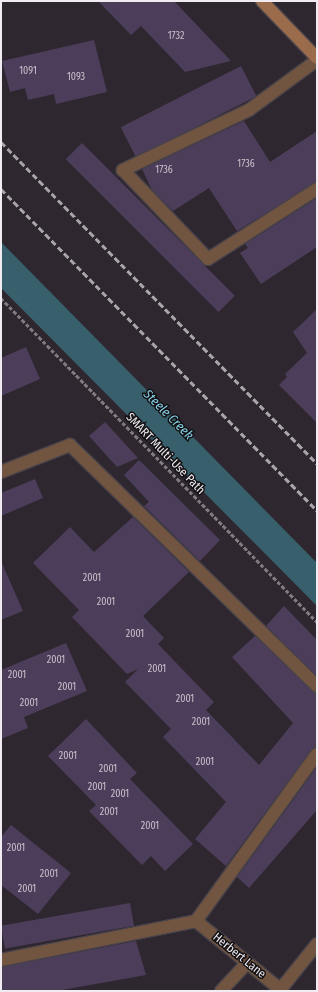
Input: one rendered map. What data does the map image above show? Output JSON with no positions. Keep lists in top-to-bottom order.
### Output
{
  "streets": {
    "street": ["Herbert Lane"],
    "path": ["SMART Multi-Use Path"]
  },
  "water": ["Steele Creek"],
  "house_numbers": [
    "1732",
    "1091",
    "1093",
    "1736",
    "1736",
    "2001",
    "2001",
    "2001",
    "2001",
    "2001",
    "2001",
    "2001",
    "2001",
    "2001",
    "2001",
    "2001",
    "2001",
    "2001",
    "2001",
    "2001",
    "2001",
    "2001",
    "2001",
    "2001",
    "2001"
  ]
}
